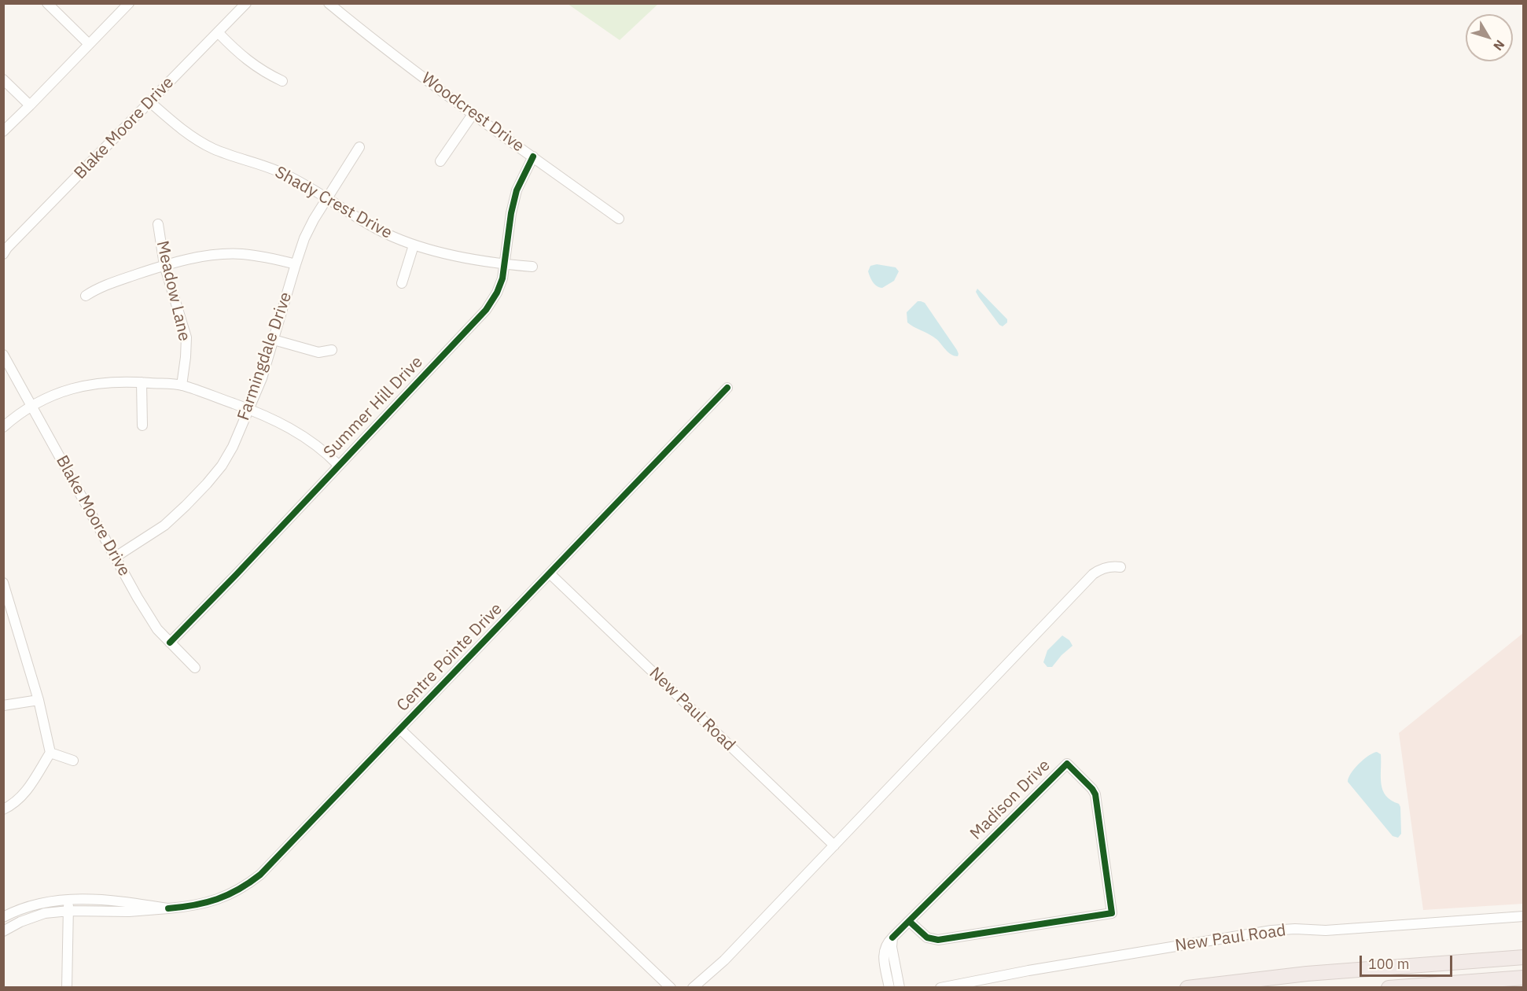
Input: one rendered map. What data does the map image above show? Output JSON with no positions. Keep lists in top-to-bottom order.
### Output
{
  "streets": {
    "street": [
      "Woodcrest Drive",
      "Blake Moore Drive",
      "Shady Crest Drive",
      "Meadow Lane",
      "Farmingdale Drive",
      "Summer Hill Drive",
      "Centre Pointe Drive",
      "New Paul Road",
      "Madison Drive"
    ]
  },
  "crossings": [
    ["Woodcrest Drive", "Summer Hill Drive"],
    ["Blake Moore Drive", "Shady Crest Drive"],
    ["Blake Moore Drive", "Farmingdale Drive"],
    ["Blake Moore Drive", "Summer Hill Drive"],
    ["Shady Crest Drive", "Farmingdale Drive"],
    ["Shady Crest Drive", "Summer Hill Drive"],
    ["Centre Pointe Drive", "New Paul Road"]
  ],
  "scale_bar": "100 m",
  "north": "bottom right"
}
